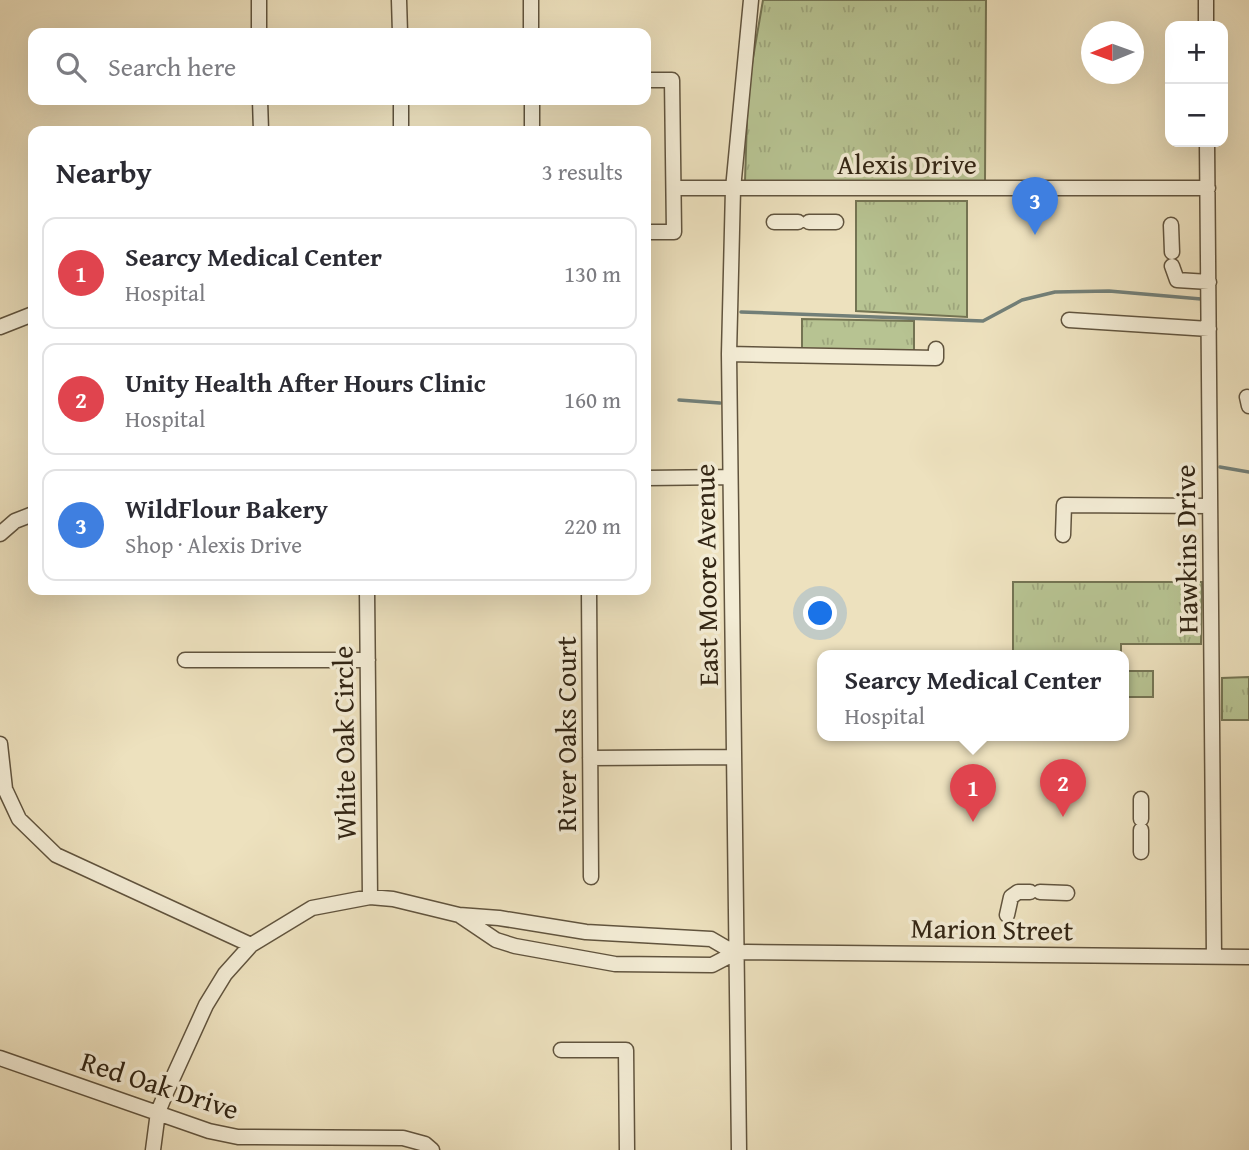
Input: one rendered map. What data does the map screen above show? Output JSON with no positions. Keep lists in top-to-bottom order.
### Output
{
  "streets": {
    "street": [
      "Alexis Drive",
      "Hawkins Drive",
      "East Moore Avenue",
      "River Oaks Court",
      "White Oak Circle",
      "Marion Street",
      "Red Oak Drive"
    ]
  },
  "crossings": [
    ["Alexis Drive", "Hawkins Drive"],
    ["Alexis Drive", "East Moore Avenue"],
    ["Hawkins Drive", "Marion Street"],
    ["East Moore Avenue", "Marion Street"]
  ],
  "north": "left",
  "page": {
    "map_buttons": ["+", "−"],
    "search": "Search here",
    "heading": ["Nearby", "3 results"],
    "pins": ["3", "2", "1"],
    "list": [
      {
        "mark": "1",
        "name": "Searcy Medical Center",
        "note": "Hospital",
        "value": "130 m"
      },
      {
        "mark": "2",
        "name": "Unity Health After Hours Clinic",
        "note": "Hospital",
        "value": "160 m"
      },
      {
        "mark": "3",
        "name": "WildFlour Bakery",
        "note": "Shop · Alexis Drive",
        "value": "220 m"
      }
    ],
    "popup": ["Searcy Medical Center", "Hospital"]
  }
}
